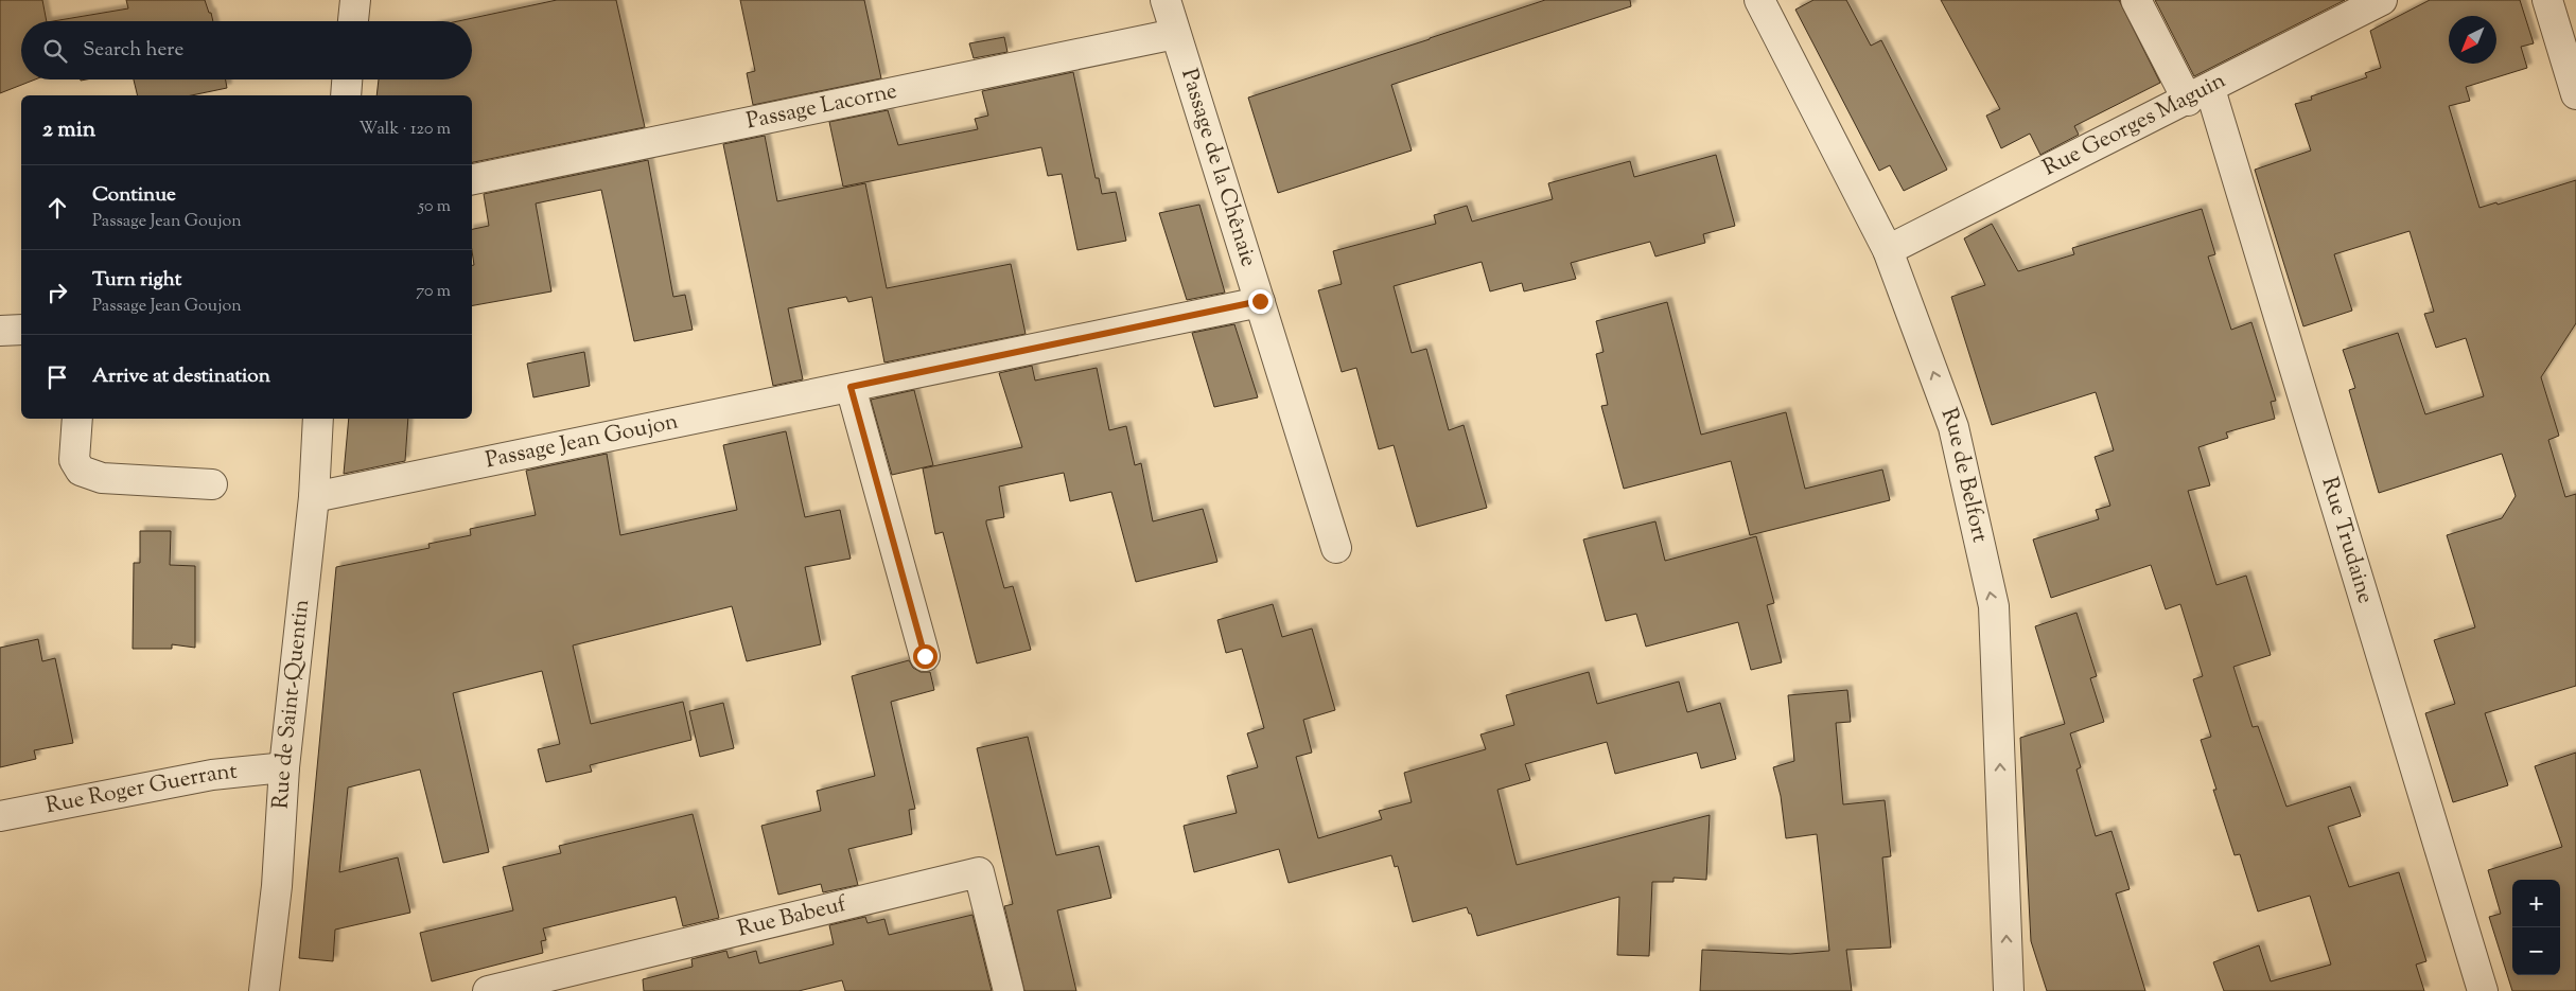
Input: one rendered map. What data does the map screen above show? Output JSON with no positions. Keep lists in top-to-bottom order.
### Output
{
  "streets": {
    "street": [
      "Passage Lacorne",
      "Rue Georges Maguin",
      "Passage de la Chênaie",
      "Passage Jean Goujon",
      "Rue de Belfort",
      "Rue Trudaine",
      "Rue de Saint-Quentin",
      "Rue Roger Guerrant",
      "Rue Babeuf"
    ]
  },
  "crossings": [
    ["Passage Lacorne", "Passage de la Chênaie"],
    ["Rue Georges Maguin", "Rue de Belfort"],
    ["Rue Georges Maguin", "Rue Trudaine"],
    ["Passage de la Chênaie", "Passage Jean Goujon"],
    ["Passage Jean Goujon", "Rue de Saint-Quentin"],
    ["Rue de Saint-Quentin", "Rue Roger Guerrant"]
  ],
  "one_way": ["Rue de Belfort"],
  "north": "bottom left",
  "page": {
    "search": "Search here",
    "heading": ["2 min", "Walk · 120 m"],
    "list": [
      ["Continue", "Passage Jean Goujon", "50 m"],
      ["Turn right", "Passage Jean Goujon", "70 m"],
      "Arrive at destination"
    ],
    "map_buttons": ["+", "−"]
  }
}
